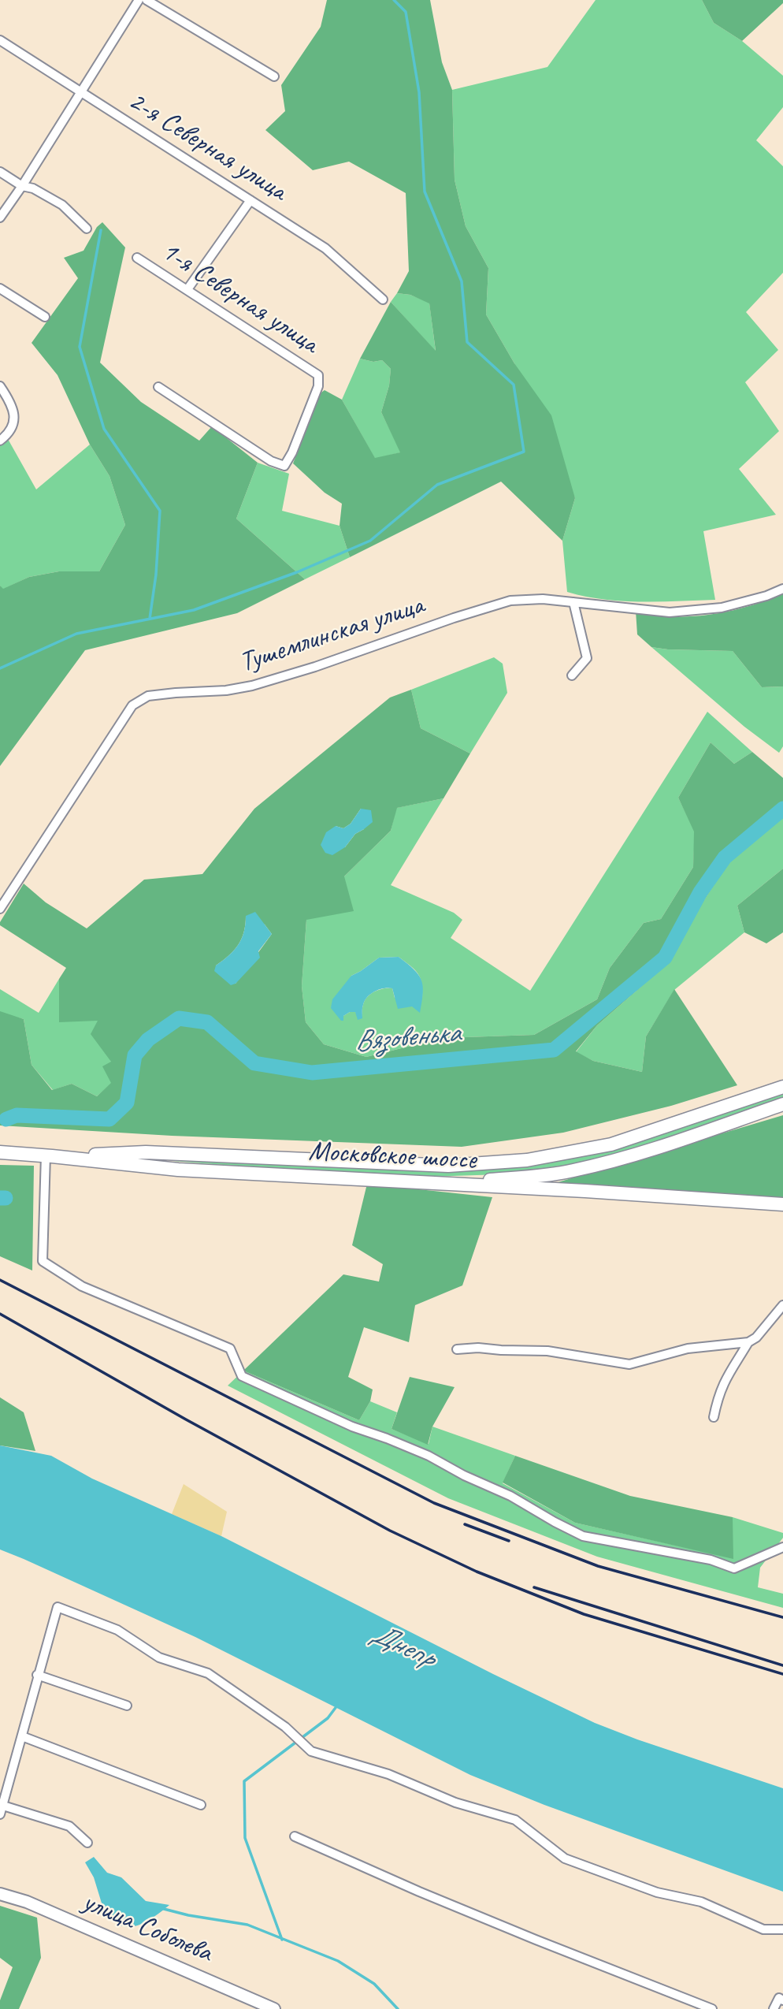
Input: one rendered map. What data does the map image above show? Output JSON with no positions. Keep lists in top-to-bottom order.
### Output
{
  "streets": {
    "main road": ["Московское шоссе"],
    "street": [
      "2-я Северная улица",
      "1-я Северная улица",
      "Тушемлинская улица",
      "улица Соболева"
    ]
  },
  "water": ["Вязовенька", "Днепр"]
}
